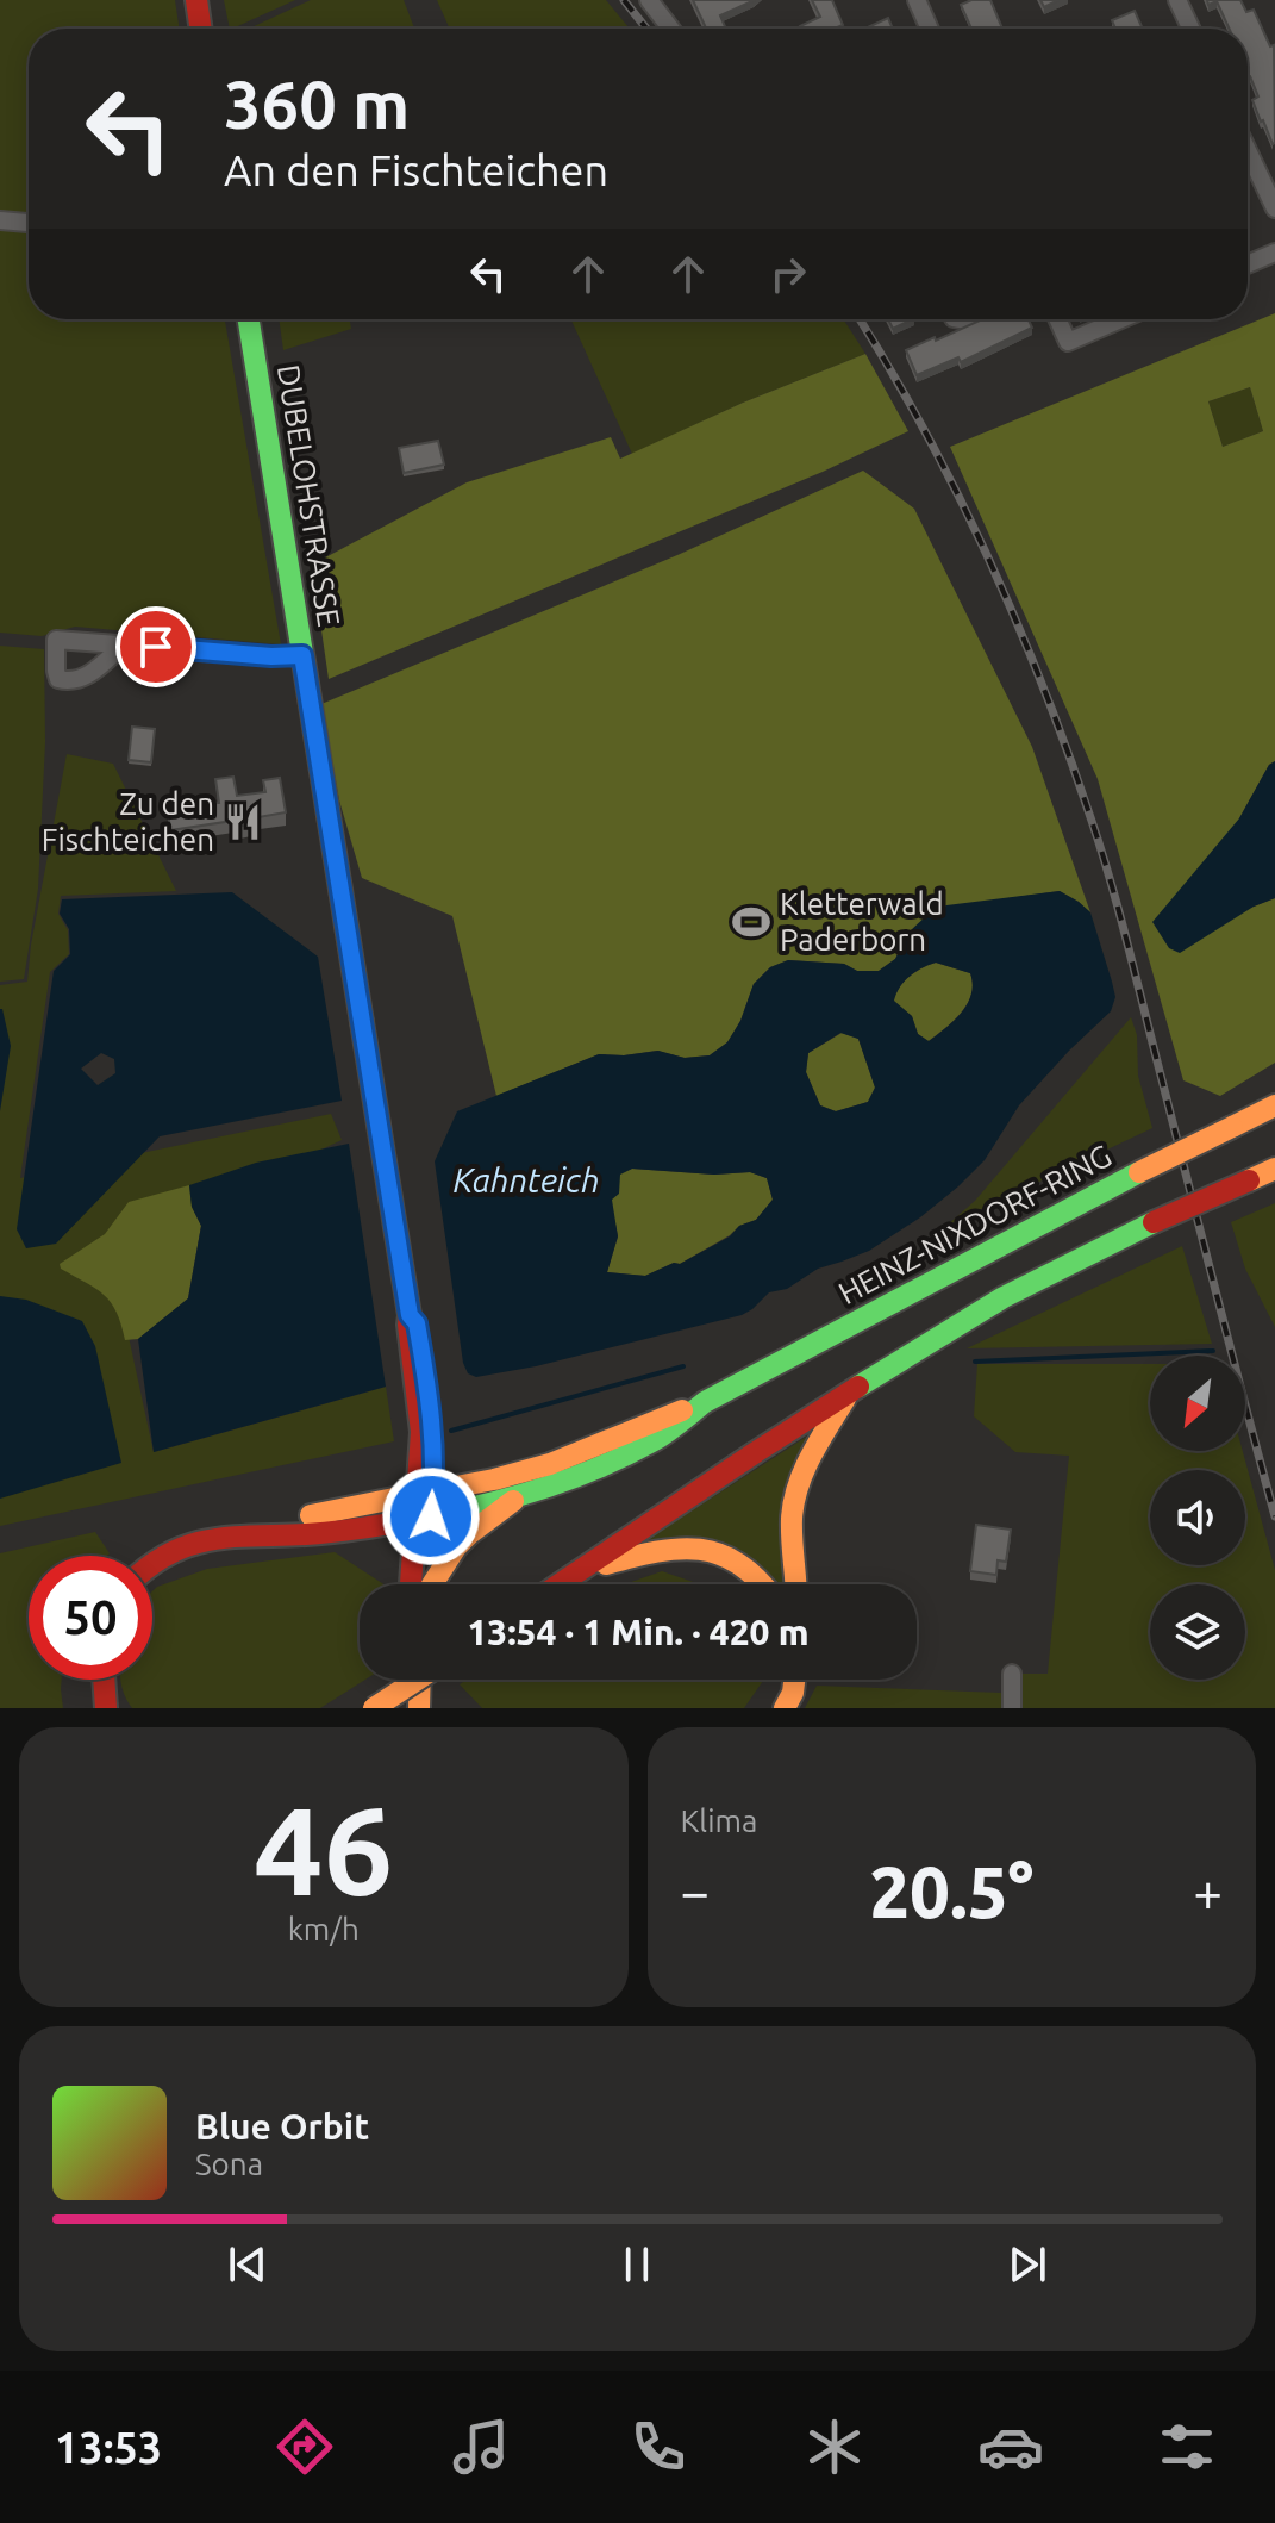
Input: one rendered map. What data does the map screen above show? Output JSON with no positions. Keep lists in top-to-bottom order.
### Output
{
  "streets": {
    "main road": ["DUBELOHSTRASSE", "HEINZ-NIXDORF-RING"]
  },
  "crossings": [
    ["DUBELOHSTRASSE", "HEINZ-NIXDORF-RING"]
  ],
  "water": ["Kahnteich"],
  "places": {
    "restaurant": ["Zu den Fischteichen"],
    "sports": ["Kletterwald Paderborn"]
  },
  "north": "bottom left",
  "page": {
    "turn": ["360 m", "An den Fischteichen"],
    "limit": "50",
    "trip": "13:54 · 1 Min. · 420 m",
    "tile": [
      ["46", "km/h"],
      "Klima"
    ],
    "heat": ["−", "20.5°", "+"],
    "song": ["Blue Orbit", "Sona"],
    "tabs": "13:53"
  }
}
